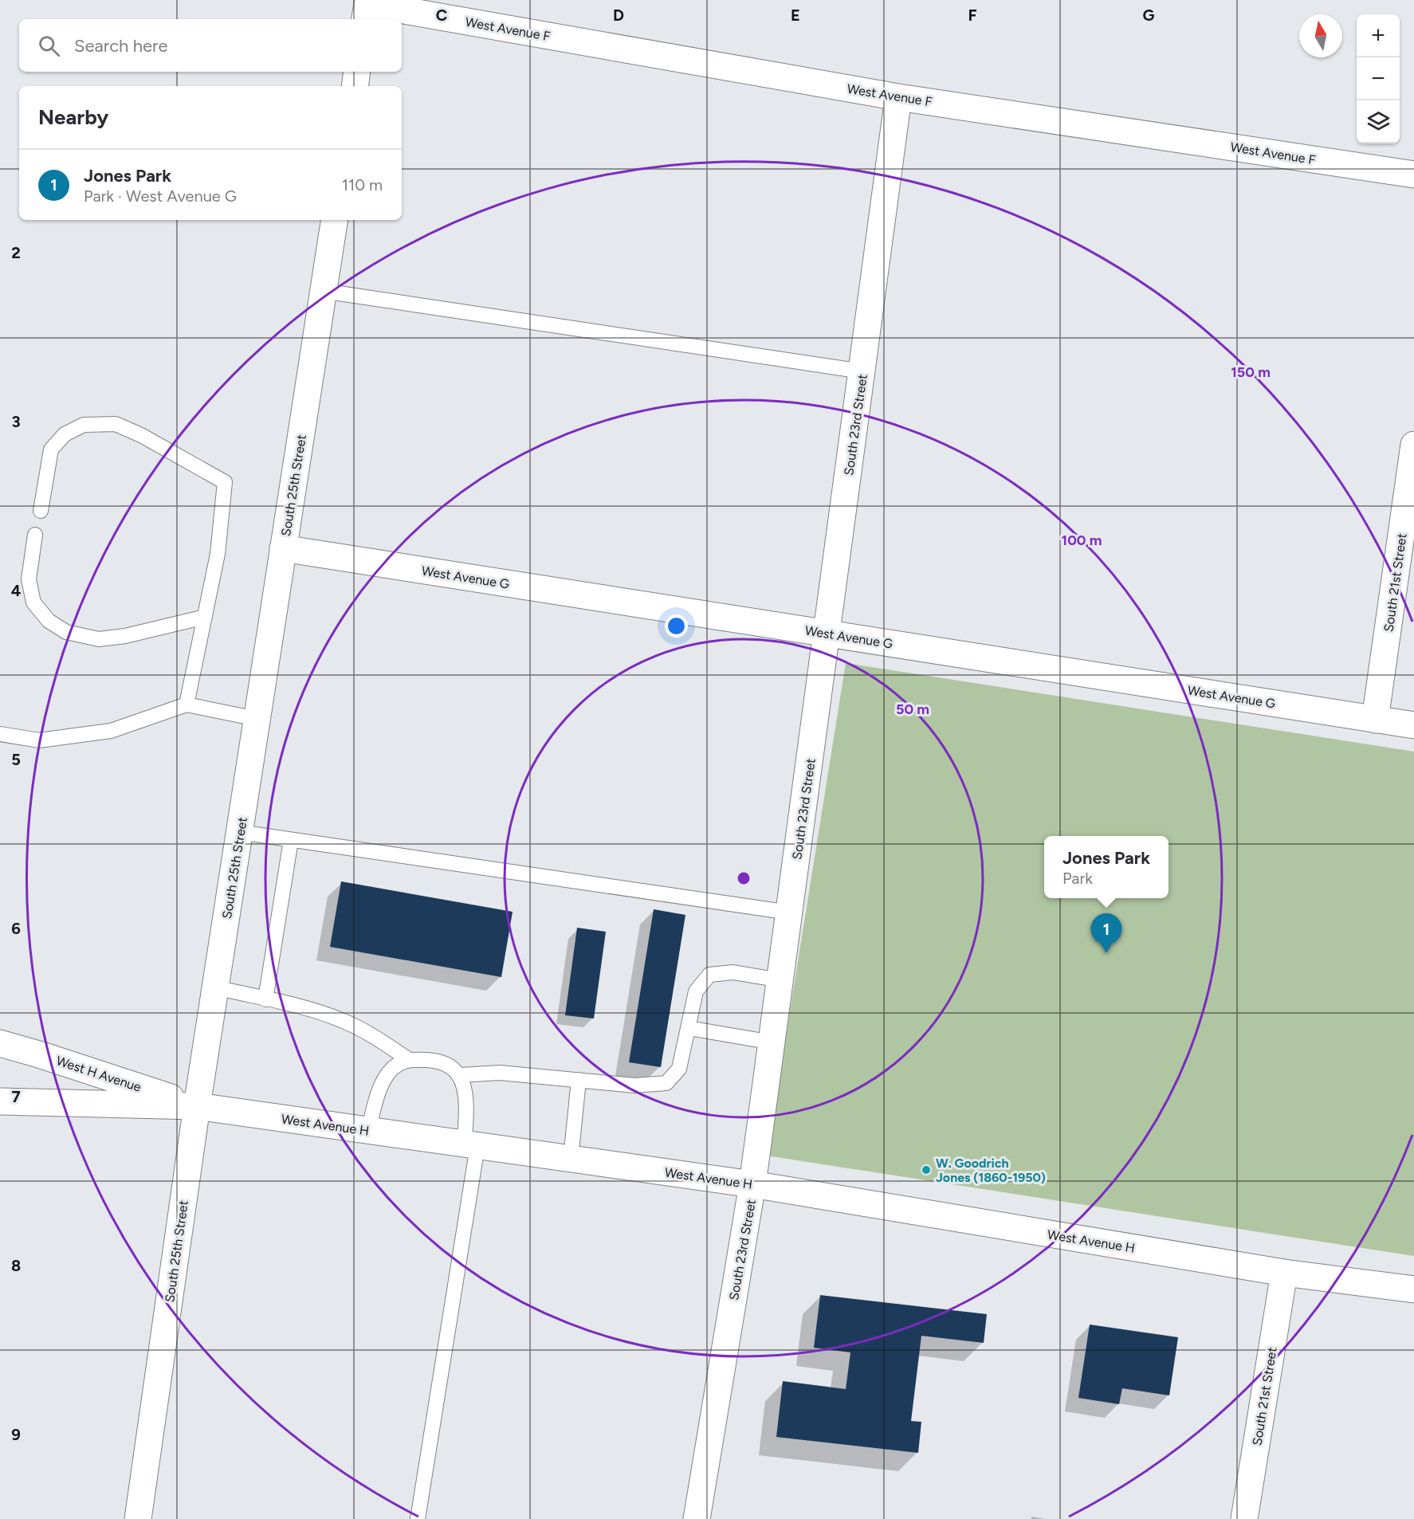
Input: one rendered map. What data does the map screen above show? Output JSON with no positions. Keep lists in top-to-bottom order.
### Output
{
  "streets": {
    "street": [
      "West Avenue F",
      "South 23rd Street",
      "South 25th Street",
      "West Avenue G",
      "South 21st Street",
      "West H Avenue",
      "West Avenue H"
    ]
  },
  "crossings": [
    ["West Avenue F", "South 23rd Street"],
    ["South 23rd Street", "West Avenue G"],
    ["South 23rd Street", "West Avenue H"],
    ["South 25th Street", "West Avenue G"],
    ["South 25th Street", "West H Avenue"],
    ["South 25th Street", "West Avenue H"],
    ["West Avenue G", "South 21st Street"],
    ["South 21st Street", "West Avenue H"],
    ["West H Avenue", "West Avenue H"]
  ],
  "places": ["W. Goodrich Jones (1860-1950)"],
  "north": "top",
  "page": {
    "map_buttons": ["+", "−"],
    "search": "Search here",
    "heading": "Nearby",
    "list": [
      {
        "mark": "1",
        "name": "Jones Park",
        "note": "Park · West Avenue G",
        "value": "110 m"
      }
    ],
    "popup": ["Jones Park", "Park"],
    "pins": "1"
  },
  "grid": {
    "columns": [
      "C",
      "D",
      "E",
      "F",
      "G"
    ],
    "rows": [
      "2",
      "3",
      "4",
      "5",
      "6",
      "7",
      "8",
      "9"
    ]
  },
  "rings": ["150 m", "100 m", "50 m"]
}
